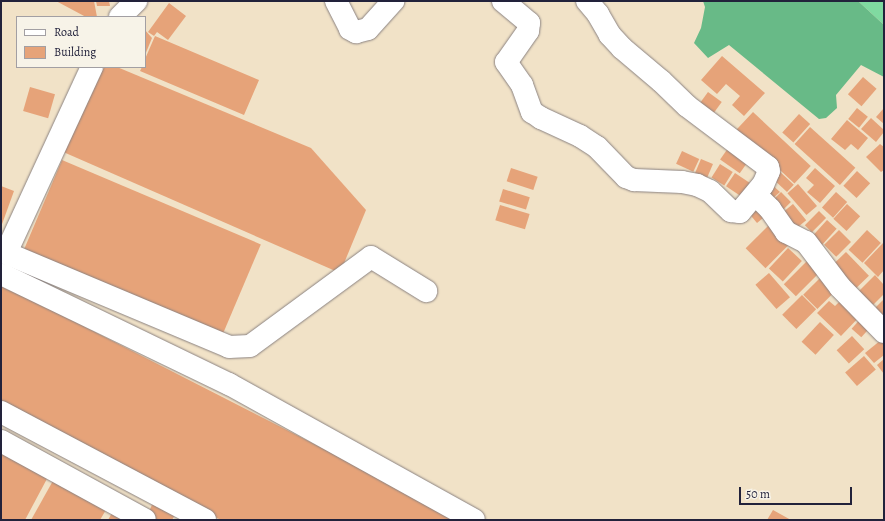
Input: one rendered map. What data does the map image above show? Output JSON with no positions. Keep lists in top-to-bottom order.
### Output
{
  "legend": ["Road", "Building"],
  "scale_bar": "50 m"
}
